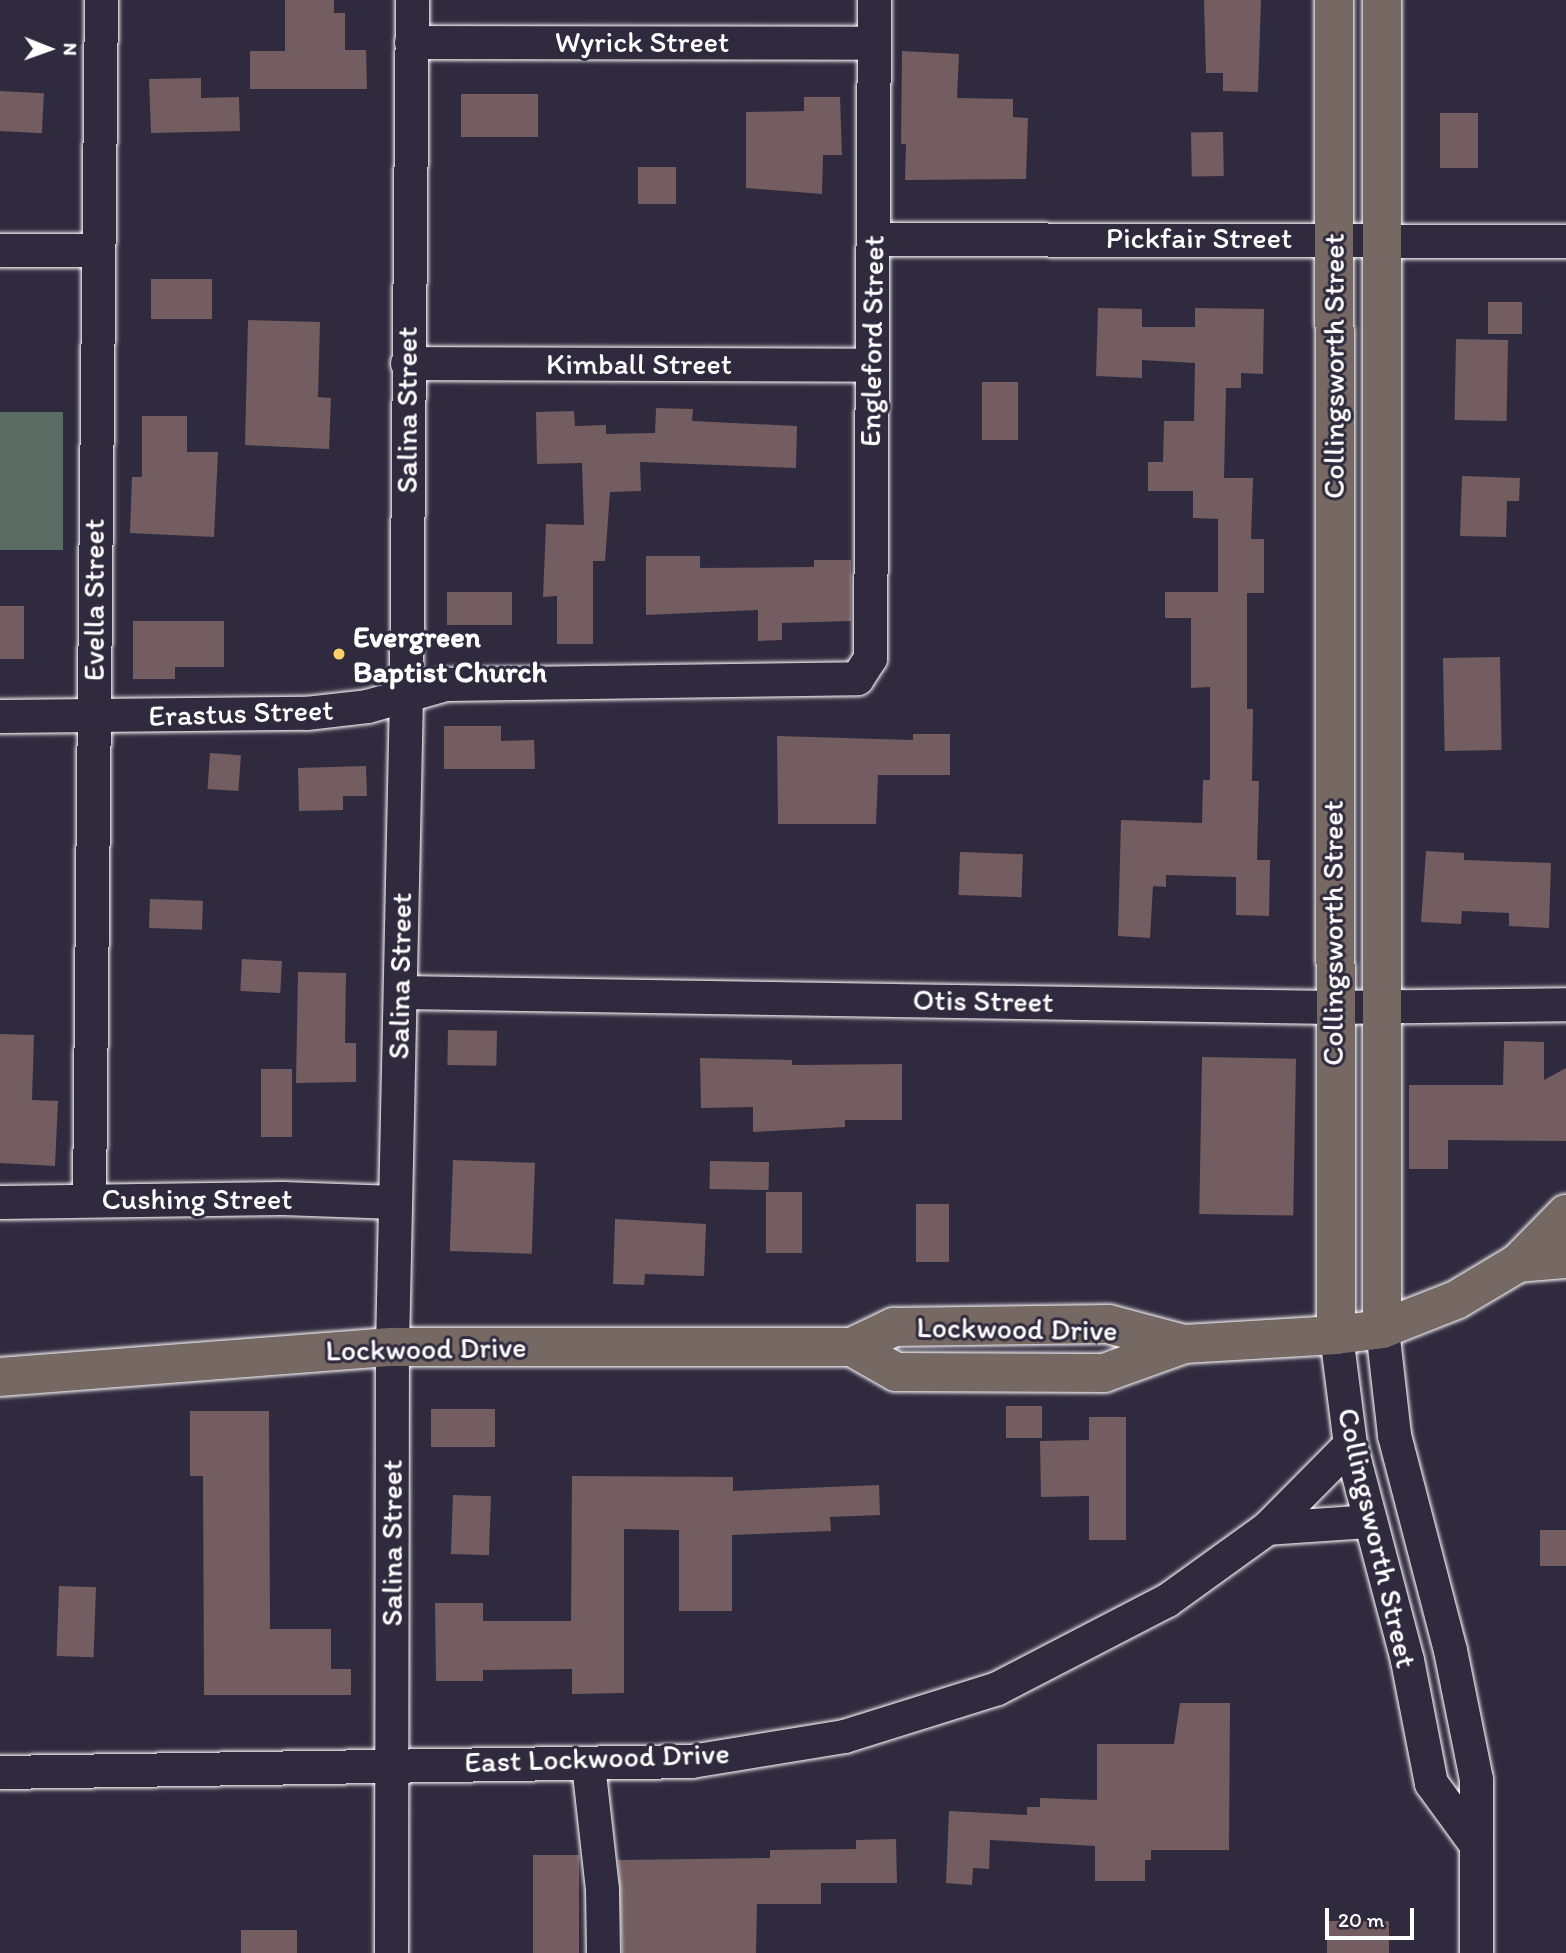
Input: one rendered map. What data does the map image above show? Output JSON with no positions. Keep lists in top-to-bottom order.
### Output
{
  "streets": {
    "main road": ["Collingsworth Street", "Lockwood Drive"],
    "street": [
      "Wyrick Street",
      "Pickfair Street",
      "Engleford Street",
      "Kimball Street",
      "Salina Street",
      "Evella Street",
      "Erastus Street",
      "Otis Street",
      "Cushing Street",
      "East Lockwood Drive"
    ]
  },
  "crossings": [
    ["Wyrick Street", "Engleford Street"],
    ["Wyrick Street", "Salina Street"],
    ["Pickfair Street", "Engleford Street"],
    ["Pickfair Street", "Collingsworth Street"],
    ["Engleford Street", "Kimball Street"],
    ["Engleford Street", "Erastus Street"],
    ["Kimball Street", "Salina Street"],
    ["Collingsworth Street", "Otis Street"],
    ["Collingsworth Street", "Lockwood Drive"],
    ["Collingsworth Street", "East Lockwood Drive"],
    ["Salina Street", "Erastus Street"],
    ["Salina Street", "Otis Street"],
    ["Salina Street", "Cushing Street"],
    ["Salina Street", "Lockwood Drive"],
    ["Salina Street", "East Lockwood Drive"],
    ["Evella Street", "Erastus Street"],
    ["Evella Street", "Cushing Street"]
  ],
  "places": ["Evergreen Baptist Church"],
  "scale_bar": "20 m",
  "north": "right"
}
